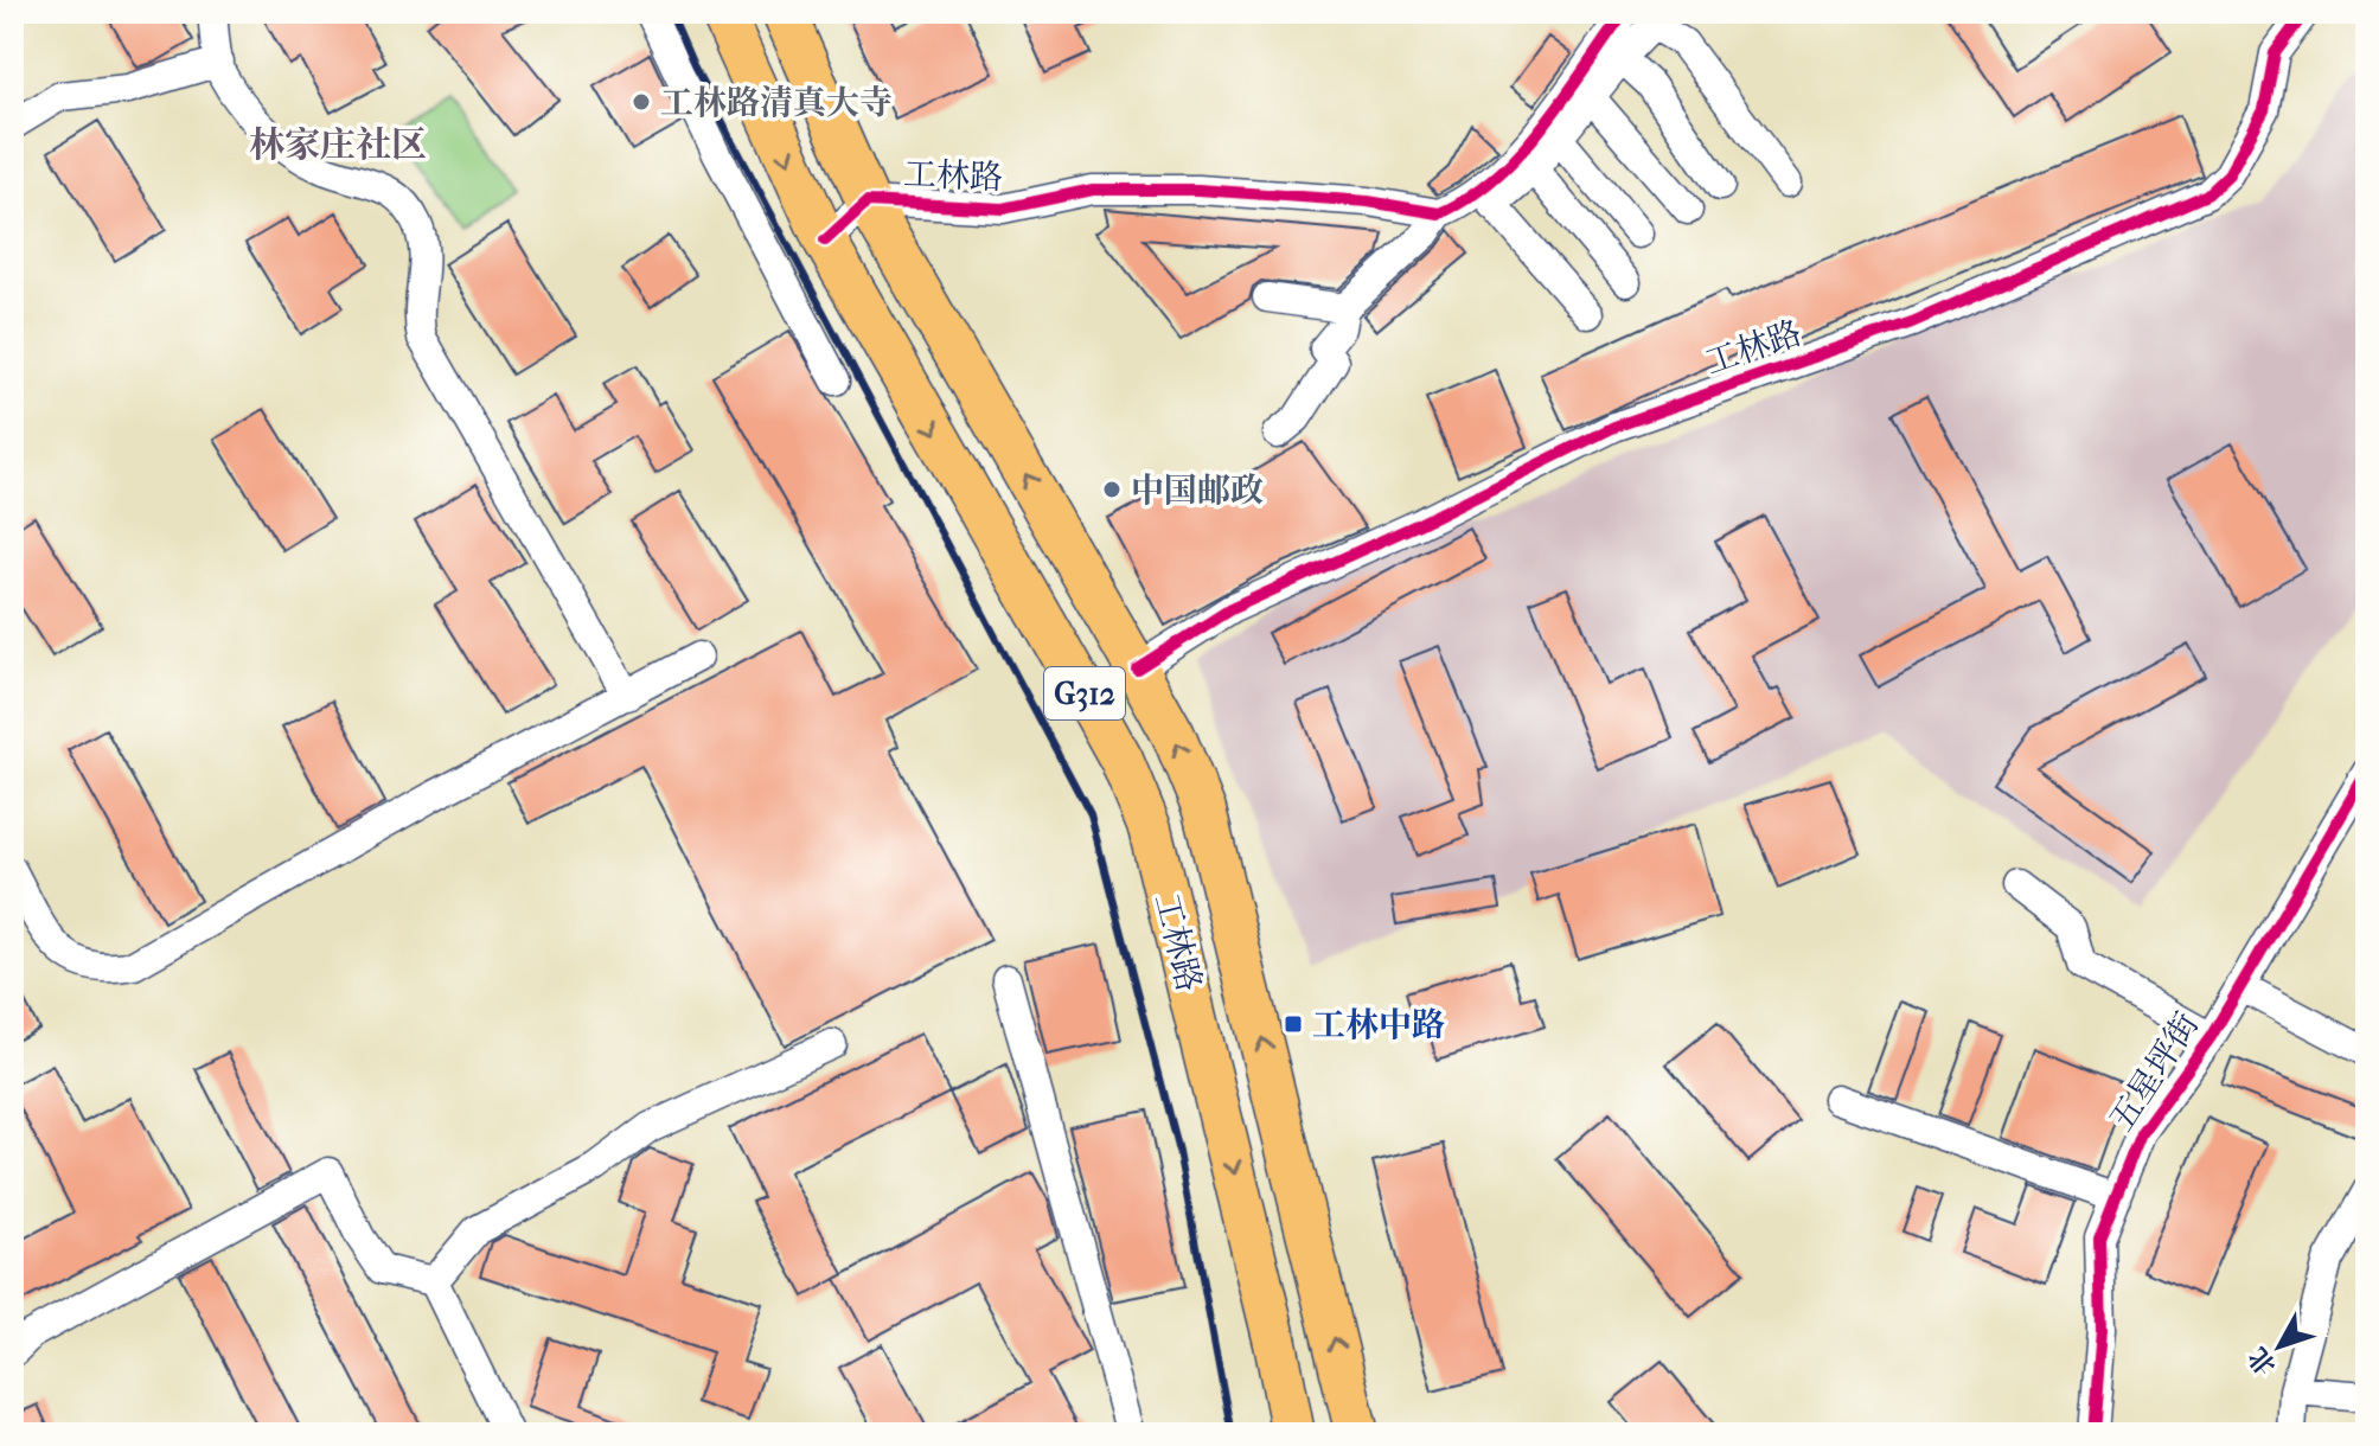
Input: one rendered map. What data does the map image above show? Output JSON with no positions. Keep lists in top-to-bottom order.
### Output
{
  "streets": {
    "highway": ["工林路", "G312"],
    "street": ["五星坪街"]
  },
  "districts": ["林家庄社区"],
  "places": {
    "other": ["工林路清真大寺", "中国邮政"],
    "transit": ["工林中路"]
  },
  "north": "bottom left"
}
